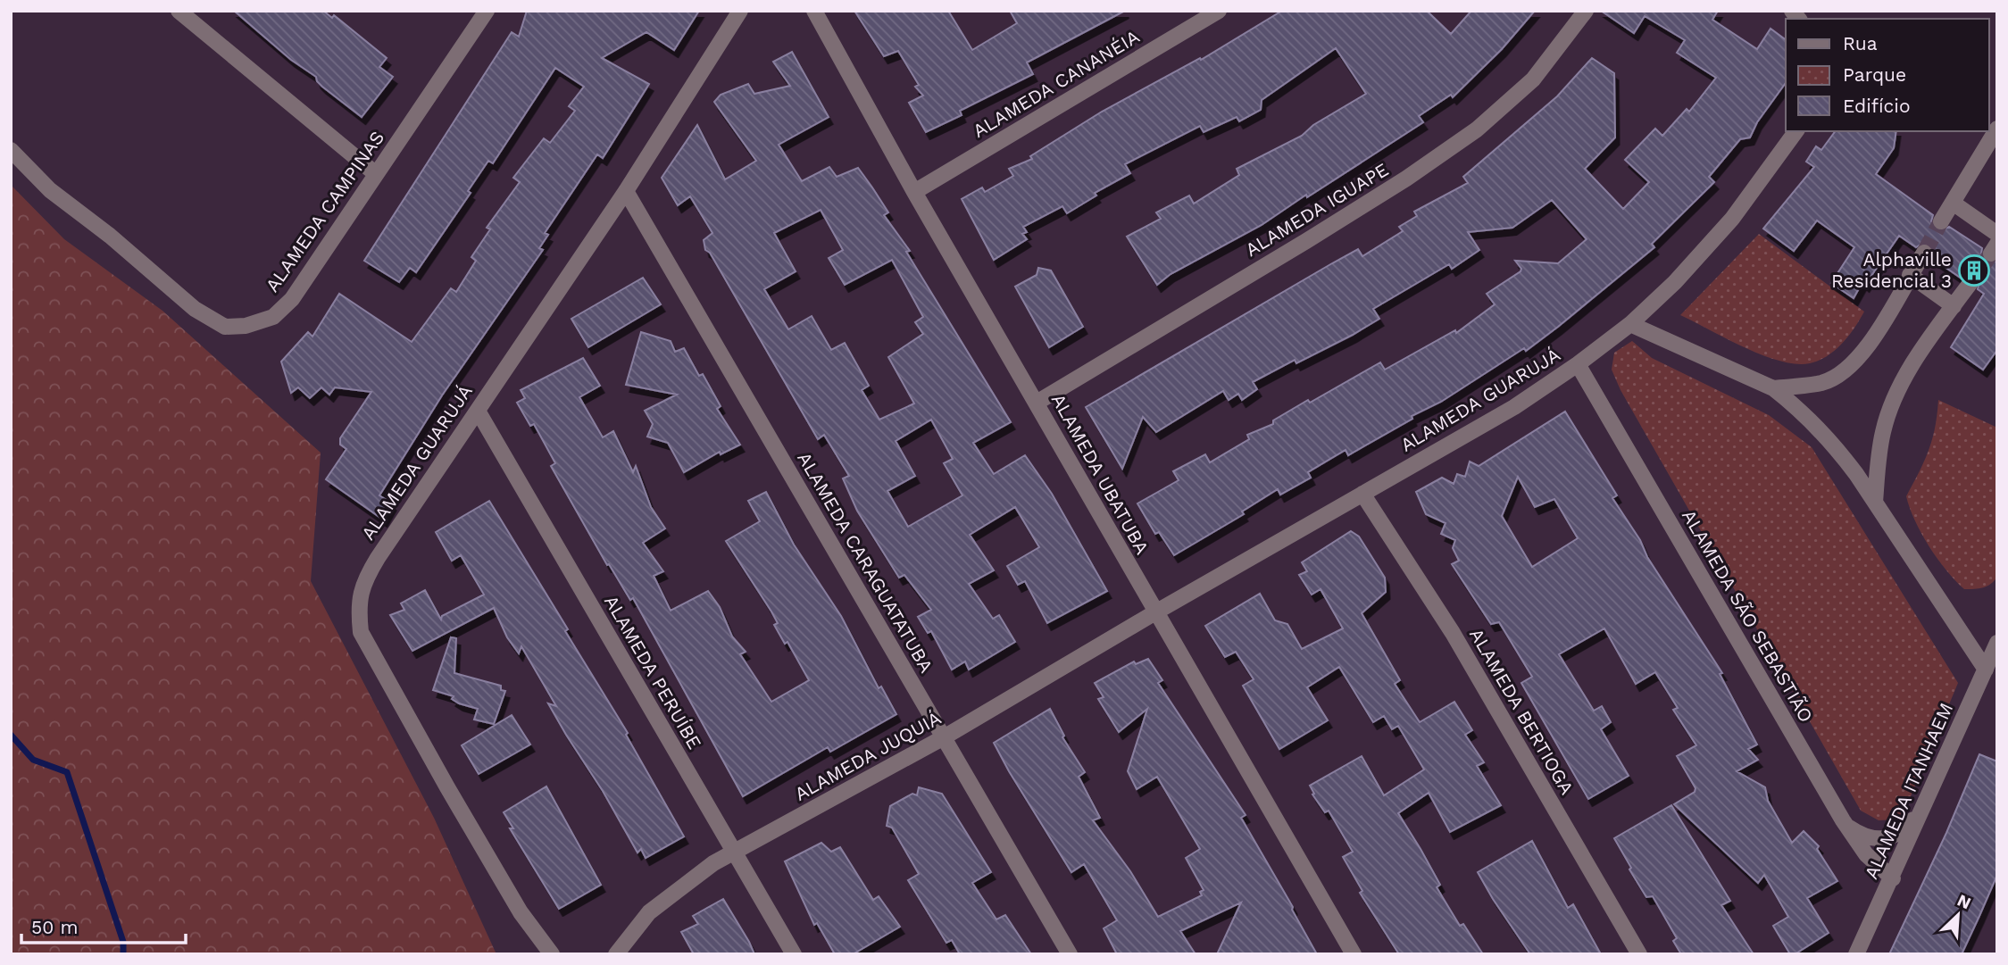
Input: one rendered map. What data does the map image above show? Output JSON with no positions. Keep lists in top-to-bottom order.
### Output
{
  "streets": {
    "street": [
      "ALAMEDA CANANÉIA",
      "ALAMEDA IGUAPE",
      "ALAMEDA CAMPINAS",
      "ALAMEDA GUARUJÁ",
      "ALAMEDA UBATUBA",
      "ALAMEDA CARAGUATATUBA",
      "ALAMEDA SÃO SEBASTIÃO",
      "ALAMEDA PERUÍBE",
      "ALAMEDA BERTIOGA",
      "ALAMEDA JUQUIÁ",
      "ALAMEDA ITANHAEM"
    ]
  },
  "crossings": [
    ["ALAMEDA CANANÉIA", "ALAMEDA UBATUBA"],
    ["ALAMEDA IGUAPE", "ALAMEDA UBATUBA"],
    ["ALAMEDA GUARUJÁ", "ALAMEDA UBATUBA"],
    ["ALAMEDA GUARUJÁ", "ALAMEDA CARAGUATATUBA"],
    ["ALAMEDA GUARUJÁ", "ALAMEDA SÃO SEBASTIÃO"],
    ["ALAMEDA GUARUJÁ", "ALAMEDA PERUÍBE"],
    ["ALAMEDA GUARUJÁ", "ALAMEDA BERTIOGA"],
    ["ALAMEDA GUARUJÁ", "ALAMEDA JUQUIÁ"],
    ["ALAMEDA UBATUBA", "ALAMEDA JUQUIÁ"],
    ["ALAMEDA CARAGUATATUBA", "ALAMEDA JUQUIÁ"],
    ["ALAMEDA SÃO SEBASTIÃO", "ALAMEDA ITANHAEM"],
    ["ALAMEDA PERUÍBE", "ALAMEDA JUQUIÁ"]
  ],
  "places": {
    "building": ["Alphaville Residencial 3"]
  },
  "legend": ["Rua", "Parque", "Edifício"],
  "scale_bar": "50 m",
  "north": "top right"
}
